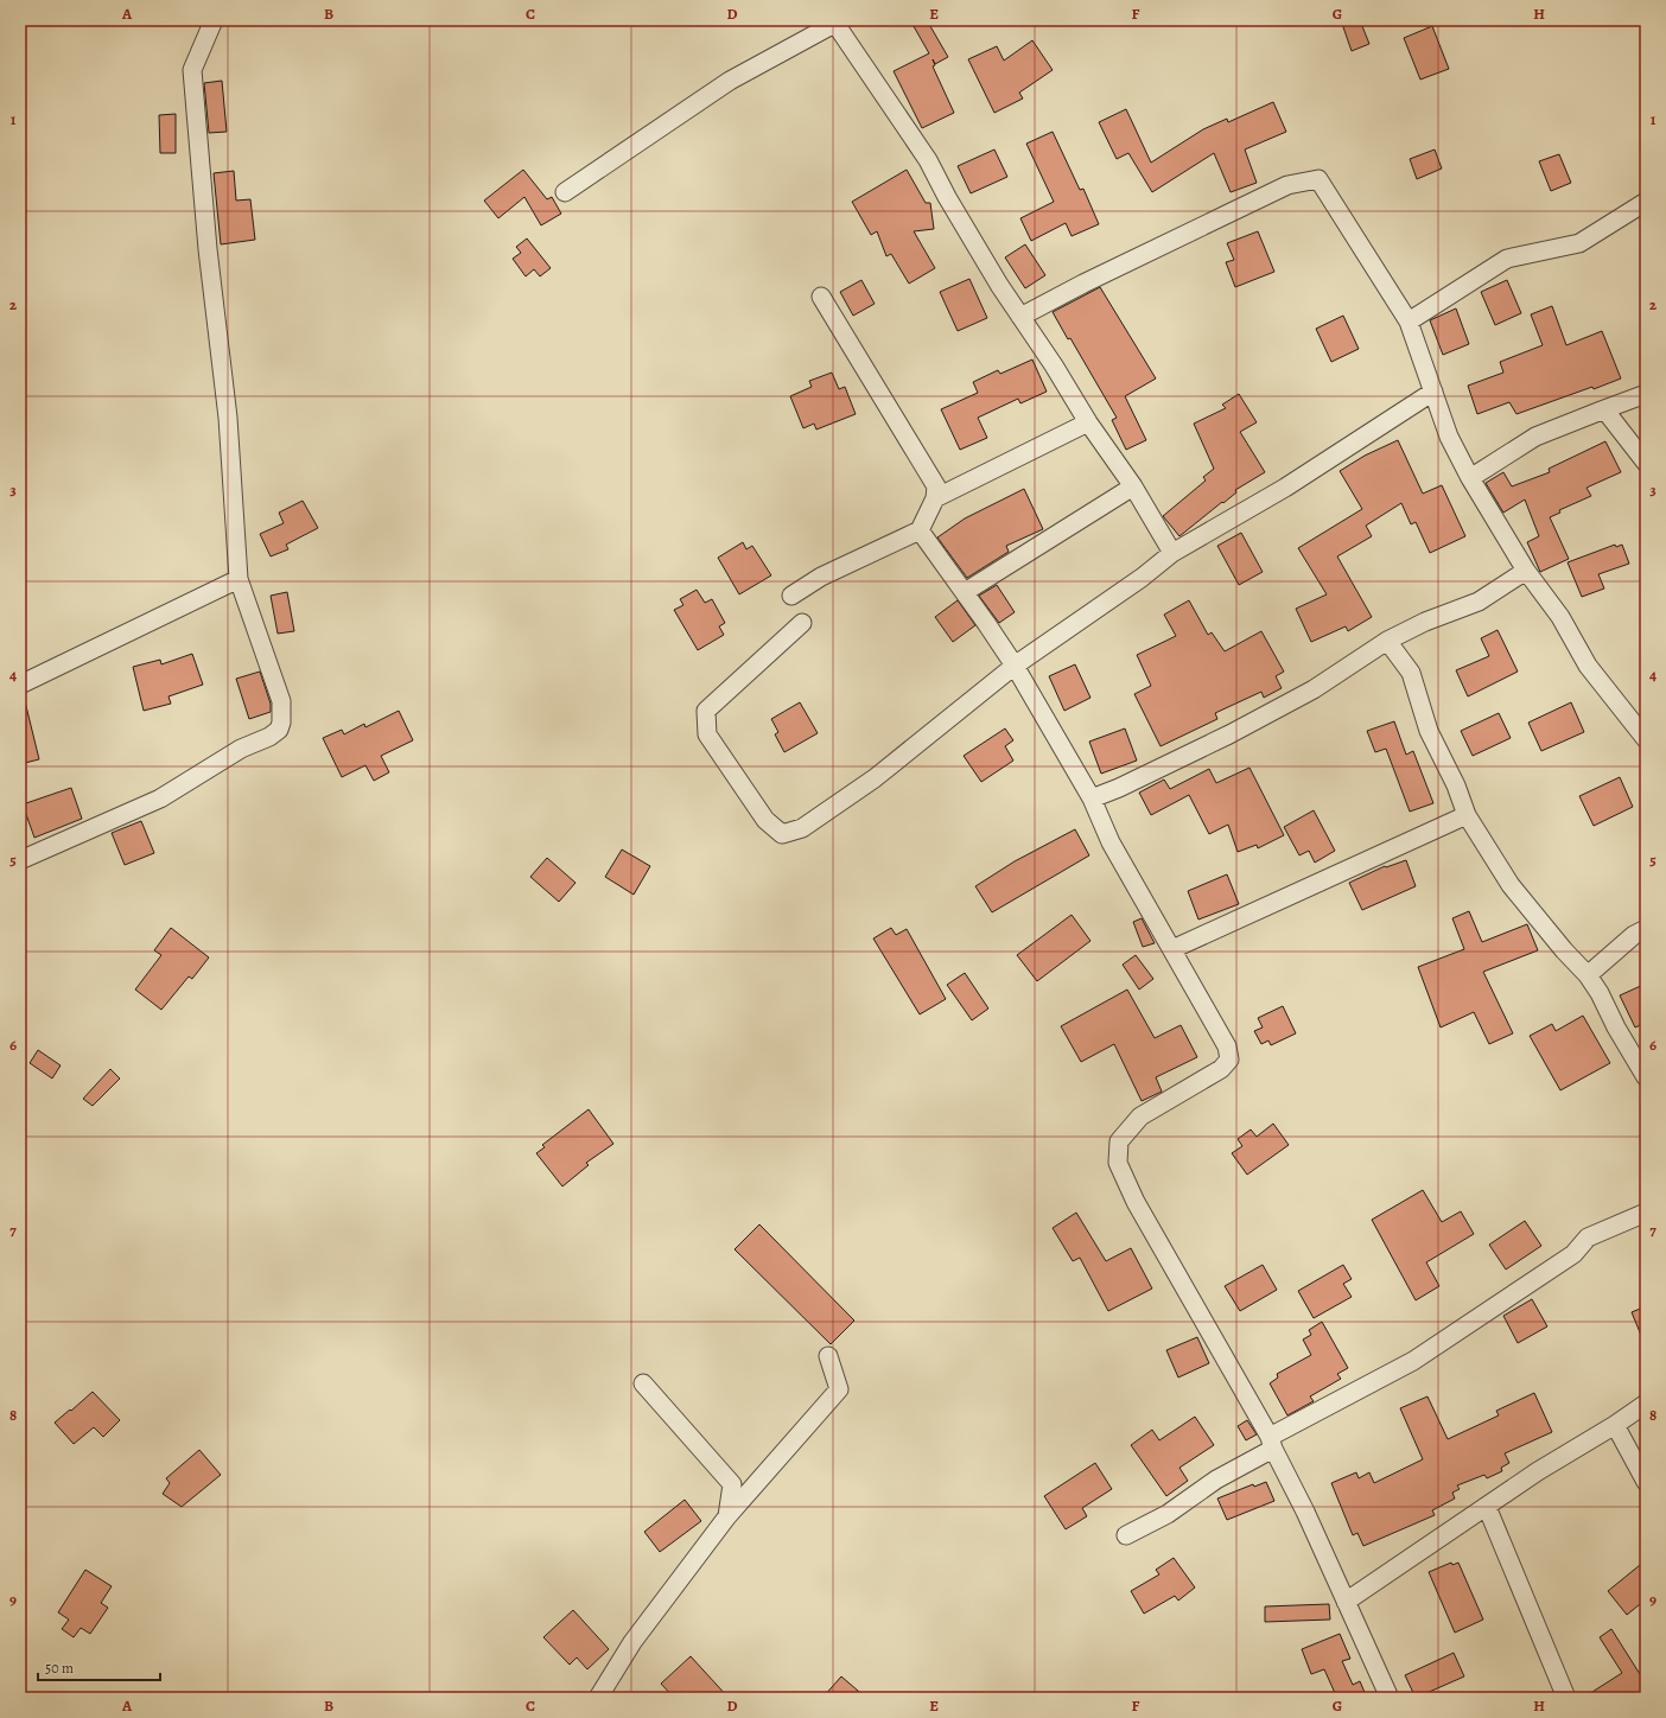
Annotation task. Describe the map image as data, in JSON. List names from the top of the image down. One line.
{"scale_bar":"50 m","grid":{"columns":["A","B","C","D","E","F","G","H"],"rows":["1","2","3","4","5","6","7","8","9"]}}
